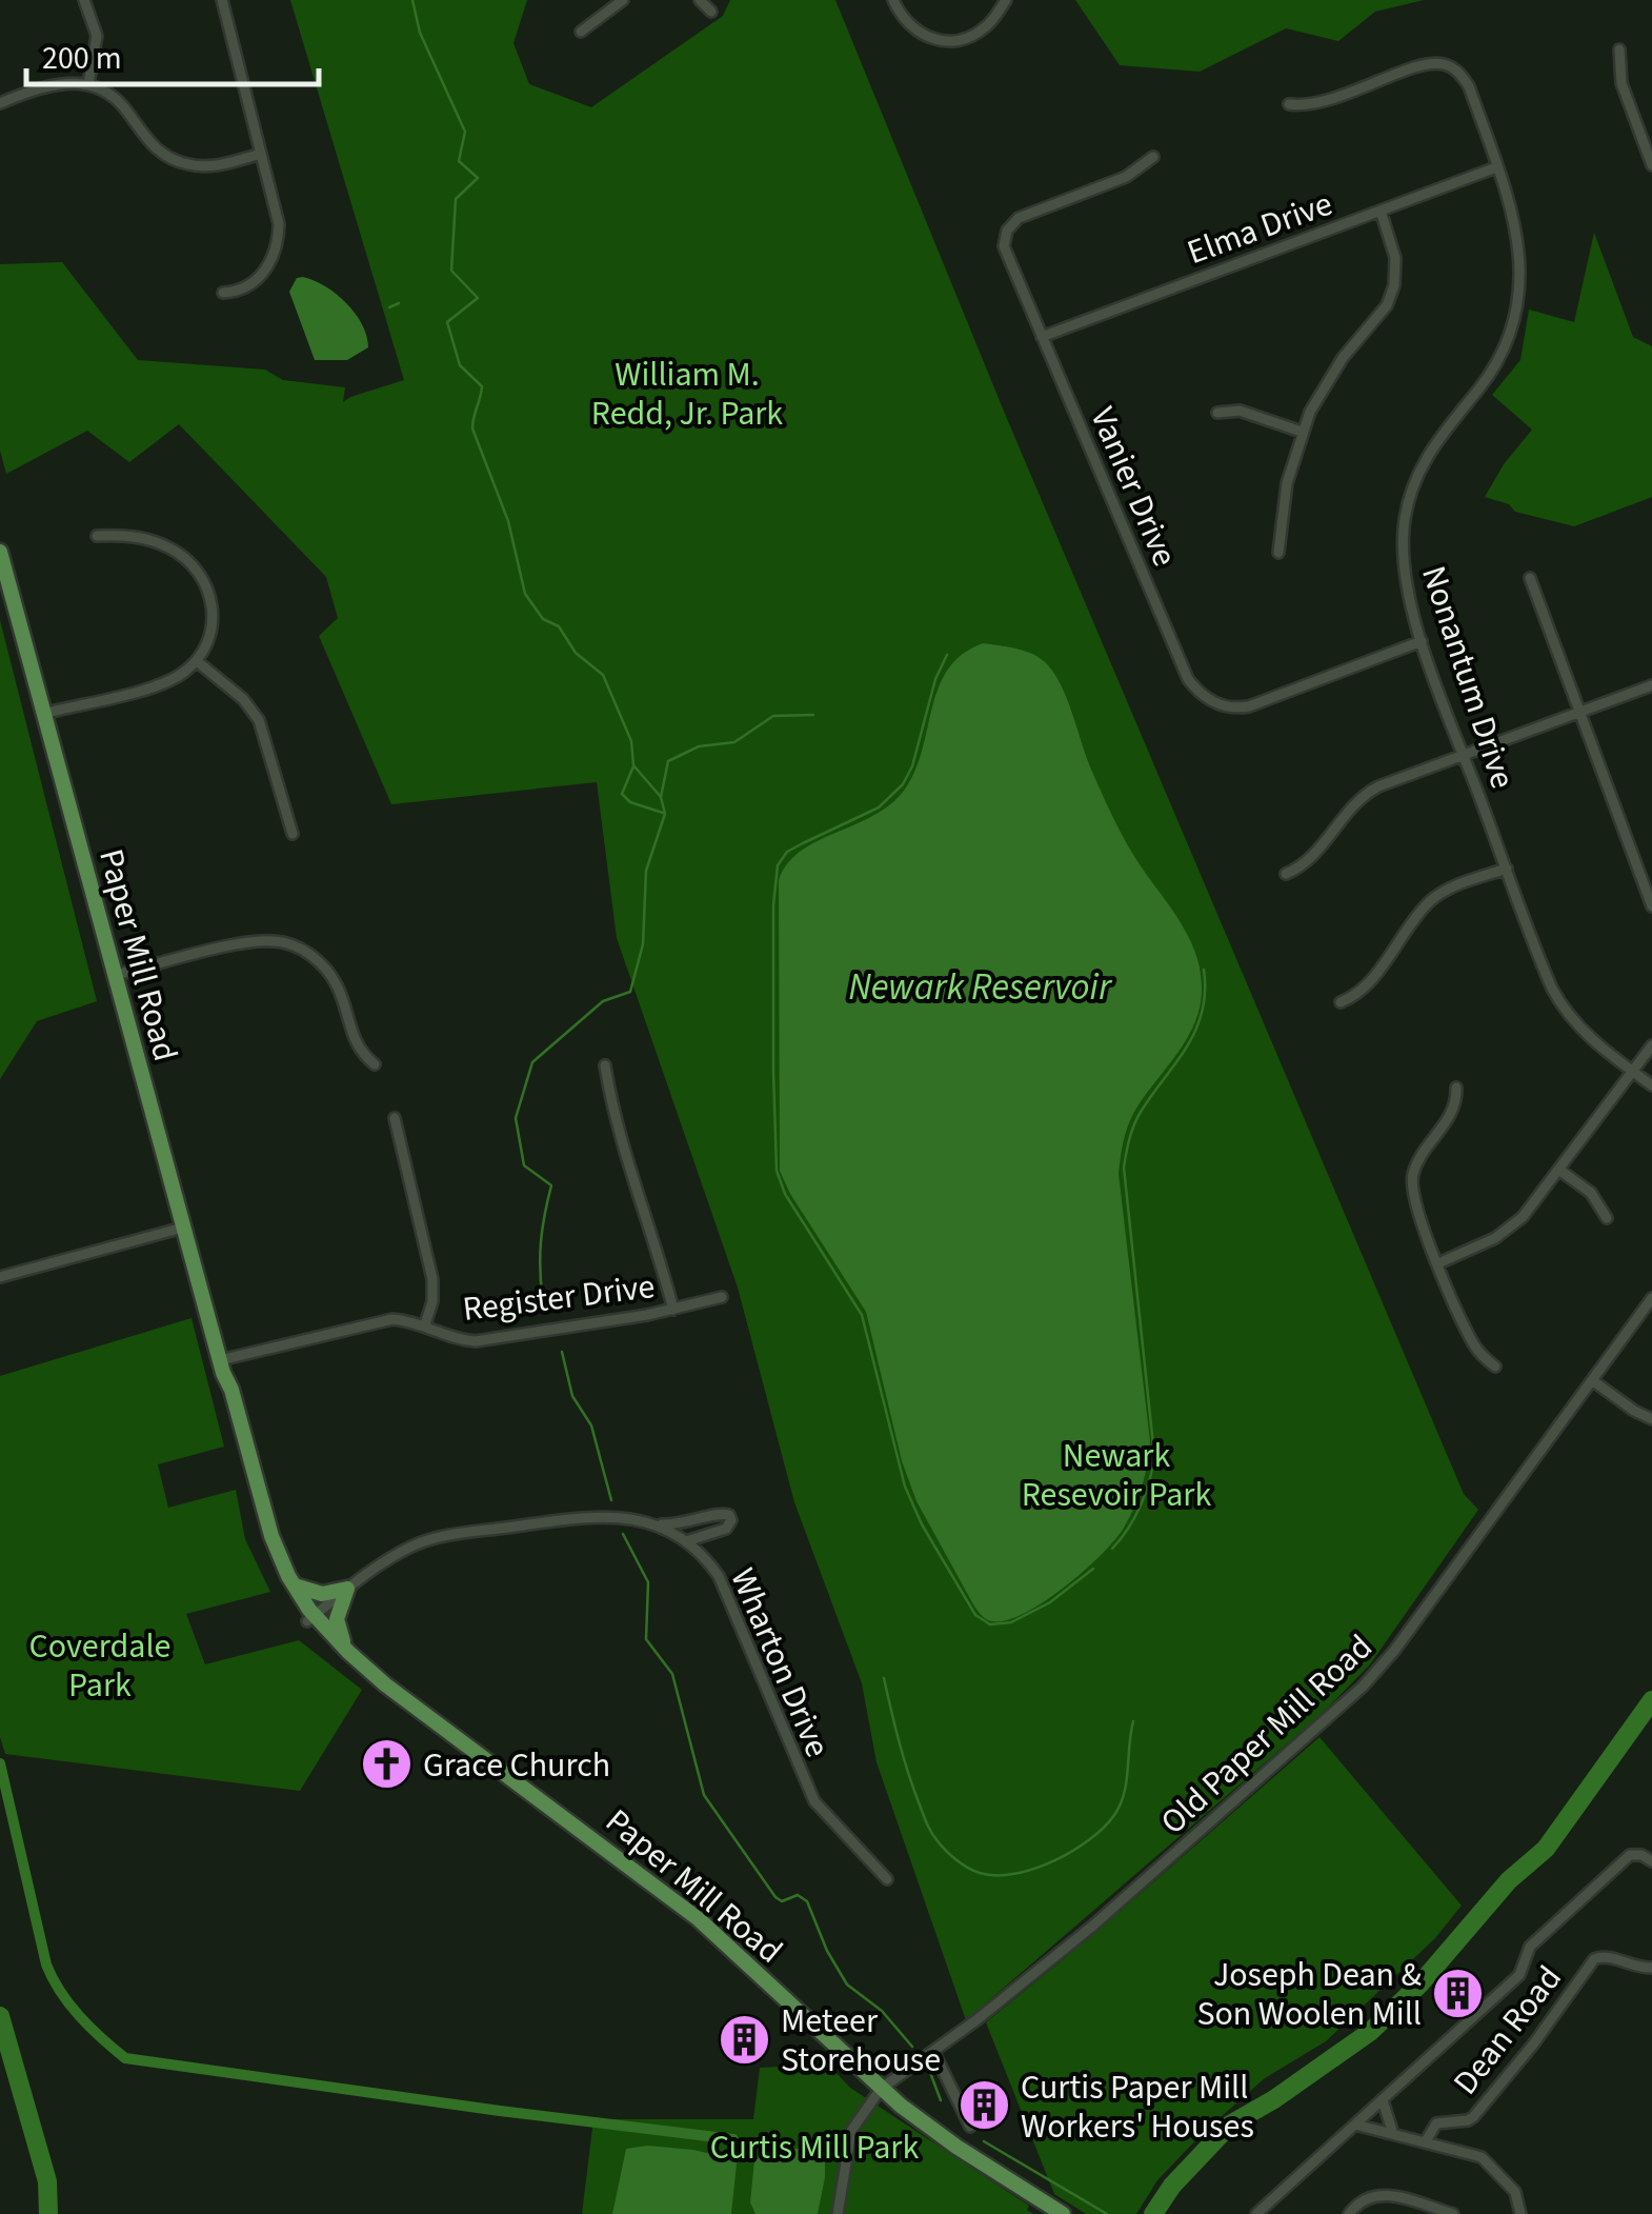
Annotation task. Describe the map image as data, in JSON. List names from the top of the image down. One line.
{"streets":{"main road":["Paper Mill Road"],"street":["Elma Drive","Vanier Drive","Nonantum Drive","Register Drive","Wharton Drive","Old Paper Mill Road","Dean Road"]},"crossings":[["Elma Drive","Vanier Drive"],["Elma Drive","Nonantum Drive"],["Vanier Drive","Nonantum Drive"],["Paper Mill Road","Register Drive"],["Paper Mill Road","Wharton Drive"],["Paper Mill Road","Old Paper Mill Road"]],"water":["Newark Reservoir"],"parks":["William M. Redd, Jr. Park","Newark Resevoir Park","Coverdale Park","Curtis Mill Park"],"places":{"church":["Grace Church"],"building":["Joseph Dean & Son Woolen Mill","Meteer Storehouse","Curtis Paper Mill Workers' Houses"]},"scale_bar":"200 m"}
